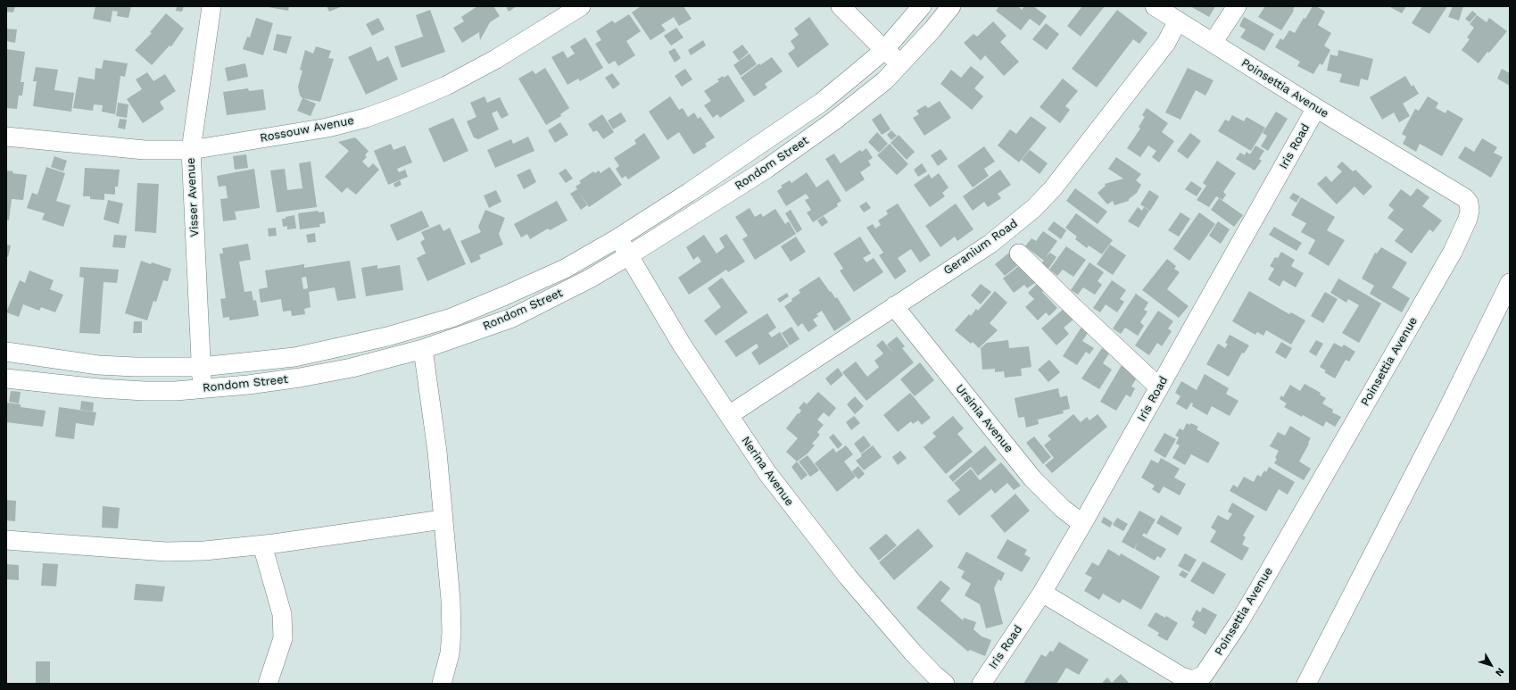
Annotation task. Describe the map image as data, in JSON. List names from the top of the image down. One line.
{"streets":{"street":["Poinsettia Avenue","Rossouw Avenue","Iris Road","Rondom Street","Visser Avenue","Geranium Road","Ursinia Avenue","Nerina Avenue"]},"crossings":[["Poinsettia Avenue","Iris Road"],["Poinsettia Avenue","Geranium Road"],["Rossouw Avenue","Visser Avenue"],["Iris Road","Ursinia Avenue"],["Rondom Street","Visser Avenue"],["Rondom Street","Nerina Avenue"],["Geranium Road","Ursinia Avenue"],["Geranium Road","Nerina Avenue"]],"north":"bottom right"}
